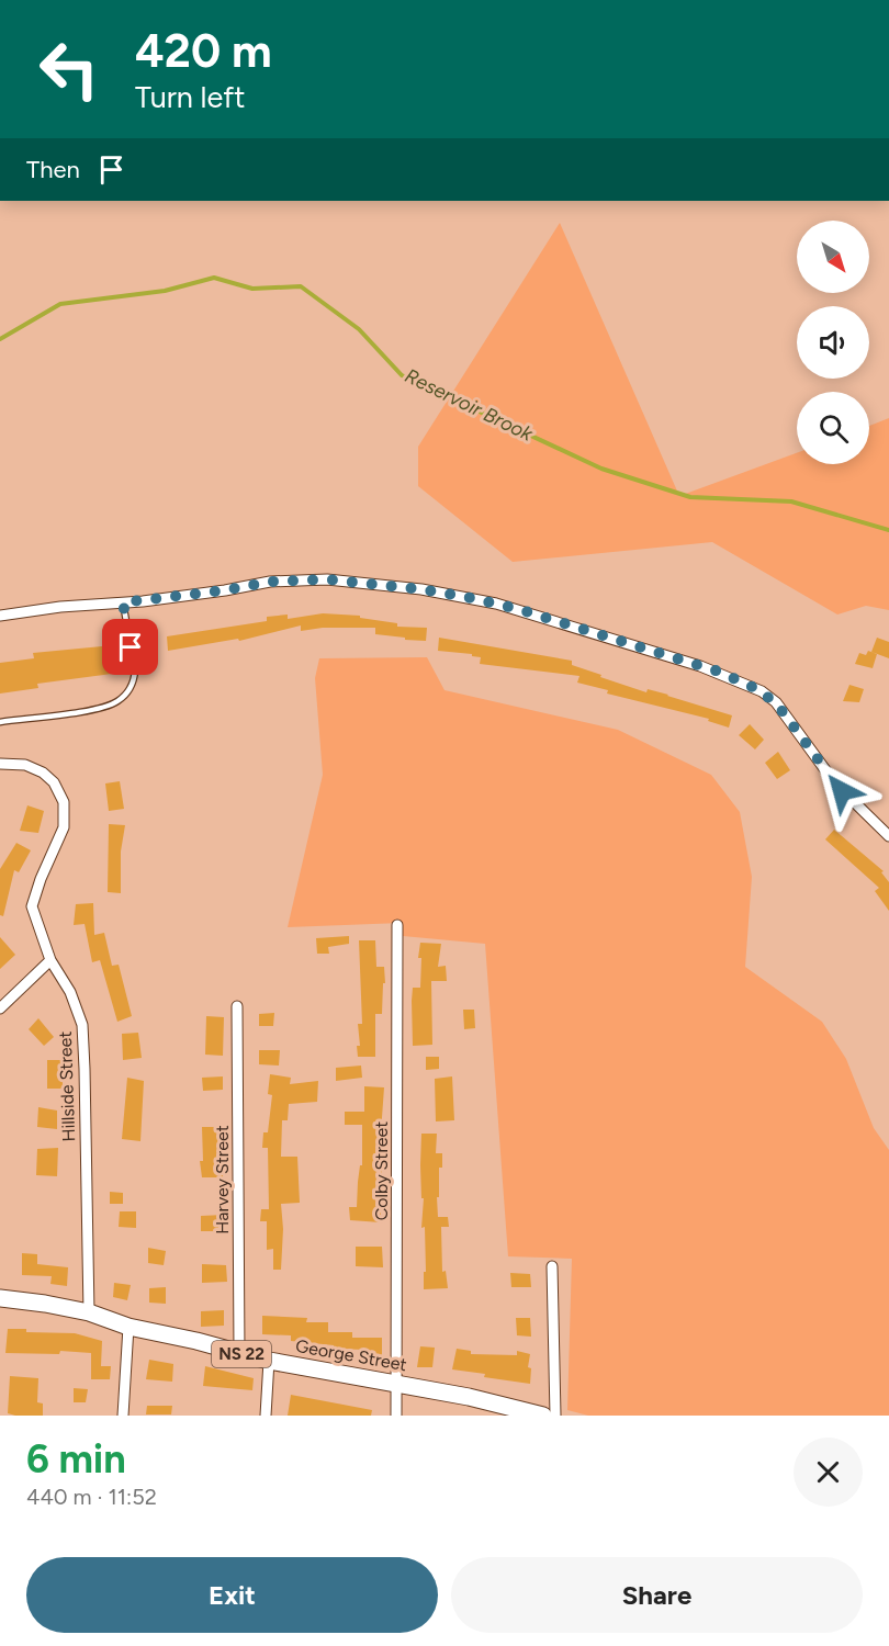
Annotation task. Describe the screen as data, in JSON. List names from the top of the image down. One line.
{"streets":{"main road":["NS 22","George Street"],"street":["Hillside Street","Colby Street","Harvey Street"]},"crossings":[["Hillside Street","George Street"],["Colby Street","George Street"],["Harvey Street","George Street"]],"water":["Reservoir Brook"],"north":"bottom right","page":{"turn":["420 m","Turn left"],"then":"Then","heading":["6 min","440 m · 11:52"],"buttons":["Exit","Share"]}}
